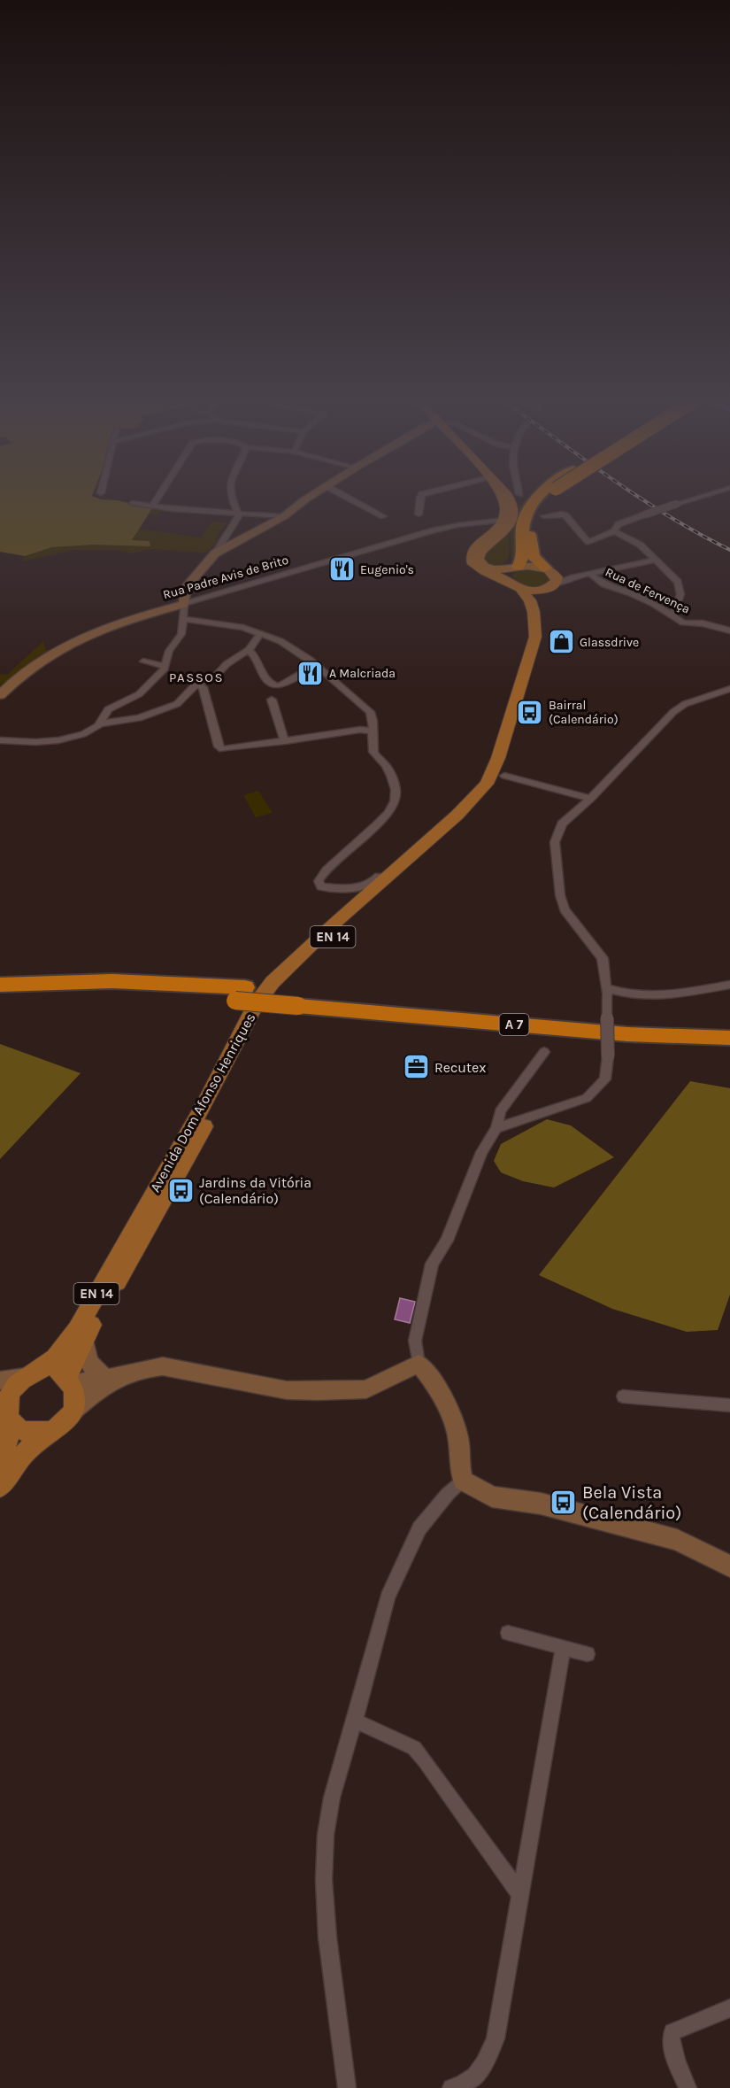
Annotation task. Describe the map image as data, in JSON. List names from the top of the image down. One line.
{"streets":{"highway":["A 7"],"main road":["EN 14","Avenida Dom Afonso Henriques"],"street":["Rua Padre Avis de Brito","Rua de Fervença"]},"districts":["PASSOS"],"places":{"restaurant":["Eugenio's","A Malcriada"],"shop":["Glassdrive"],"bus stop":["Bairral (Calendário)","Jardins da Vitória (Calendário)","Bela Vista (Calendário)"],"office":["Recutex"]}}
